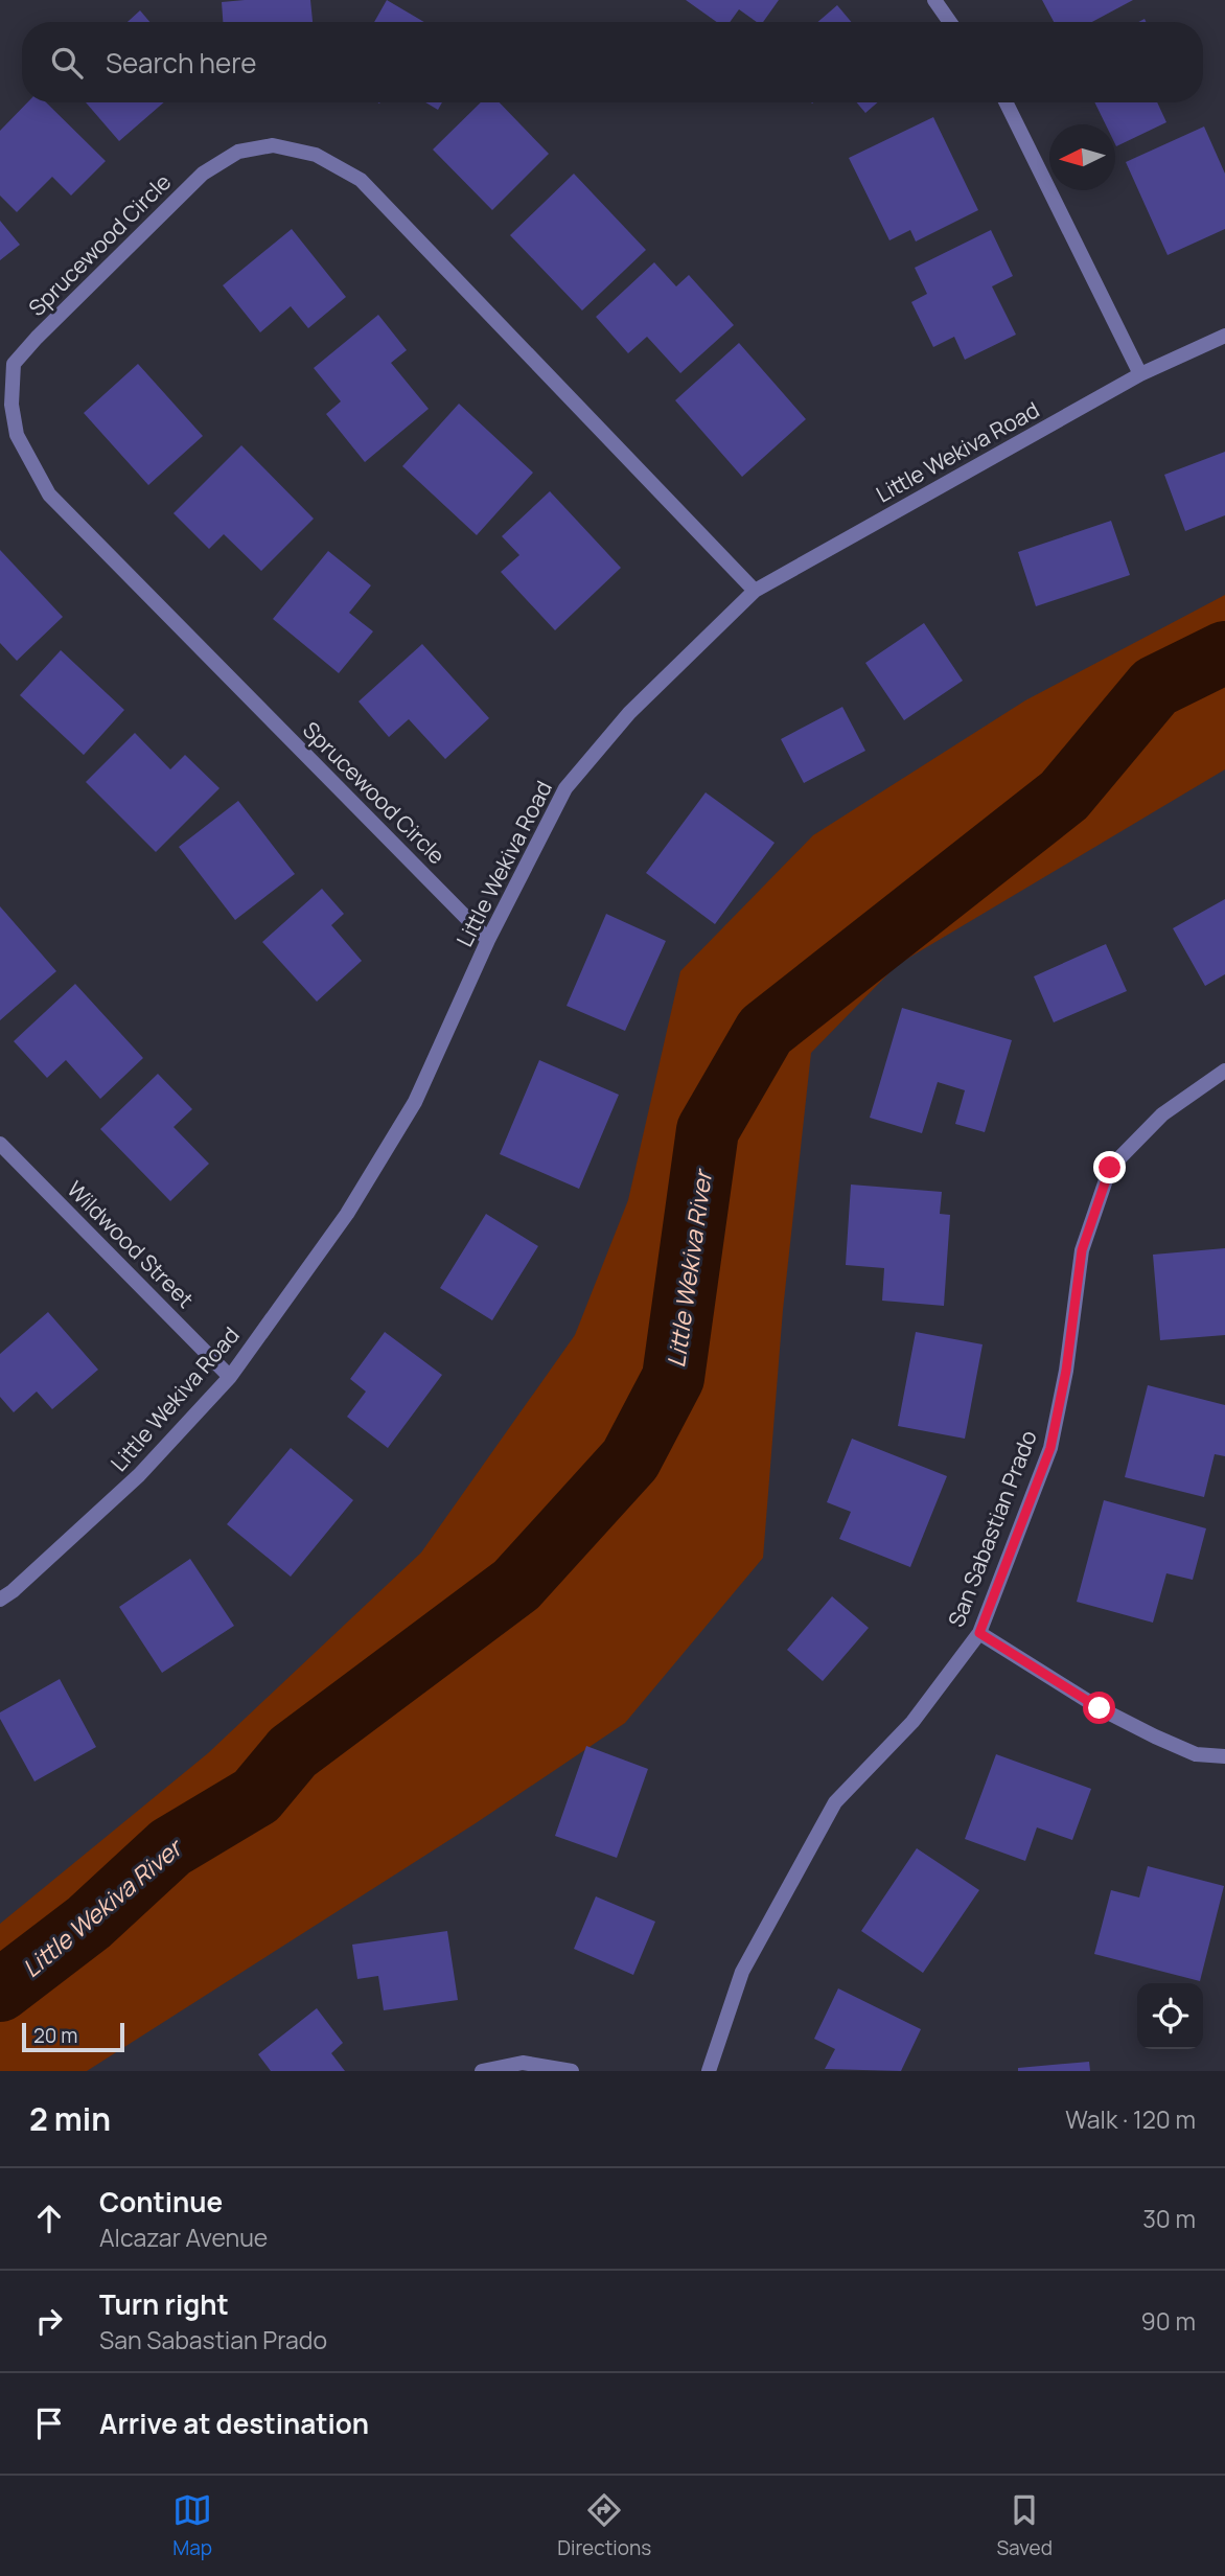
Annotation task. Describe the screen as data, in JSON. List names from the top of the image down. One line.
{"streets":{"street":["Sprucewood Circle","Little Wekiva Road","Wildwood Street","San Sabastian Prado"]},"crossings":[["Sprucewood Circle","Little Wekiva Road"],["Little Wekiva Road","Wildwood Street"]],"water":["Little Wekiva River"],"scale_bar":"20 m","north":"left","page":{"search":"Search here","scale":"20 m","heading":["2 min","Walk · 120 m"],"list":[["Continue","Alcazar Avenue","30 m"],["Turn right","San Sabastian Prado","90 m"],"Arrive at destination"],"nav":["Map","Directions","Saved"]}}
